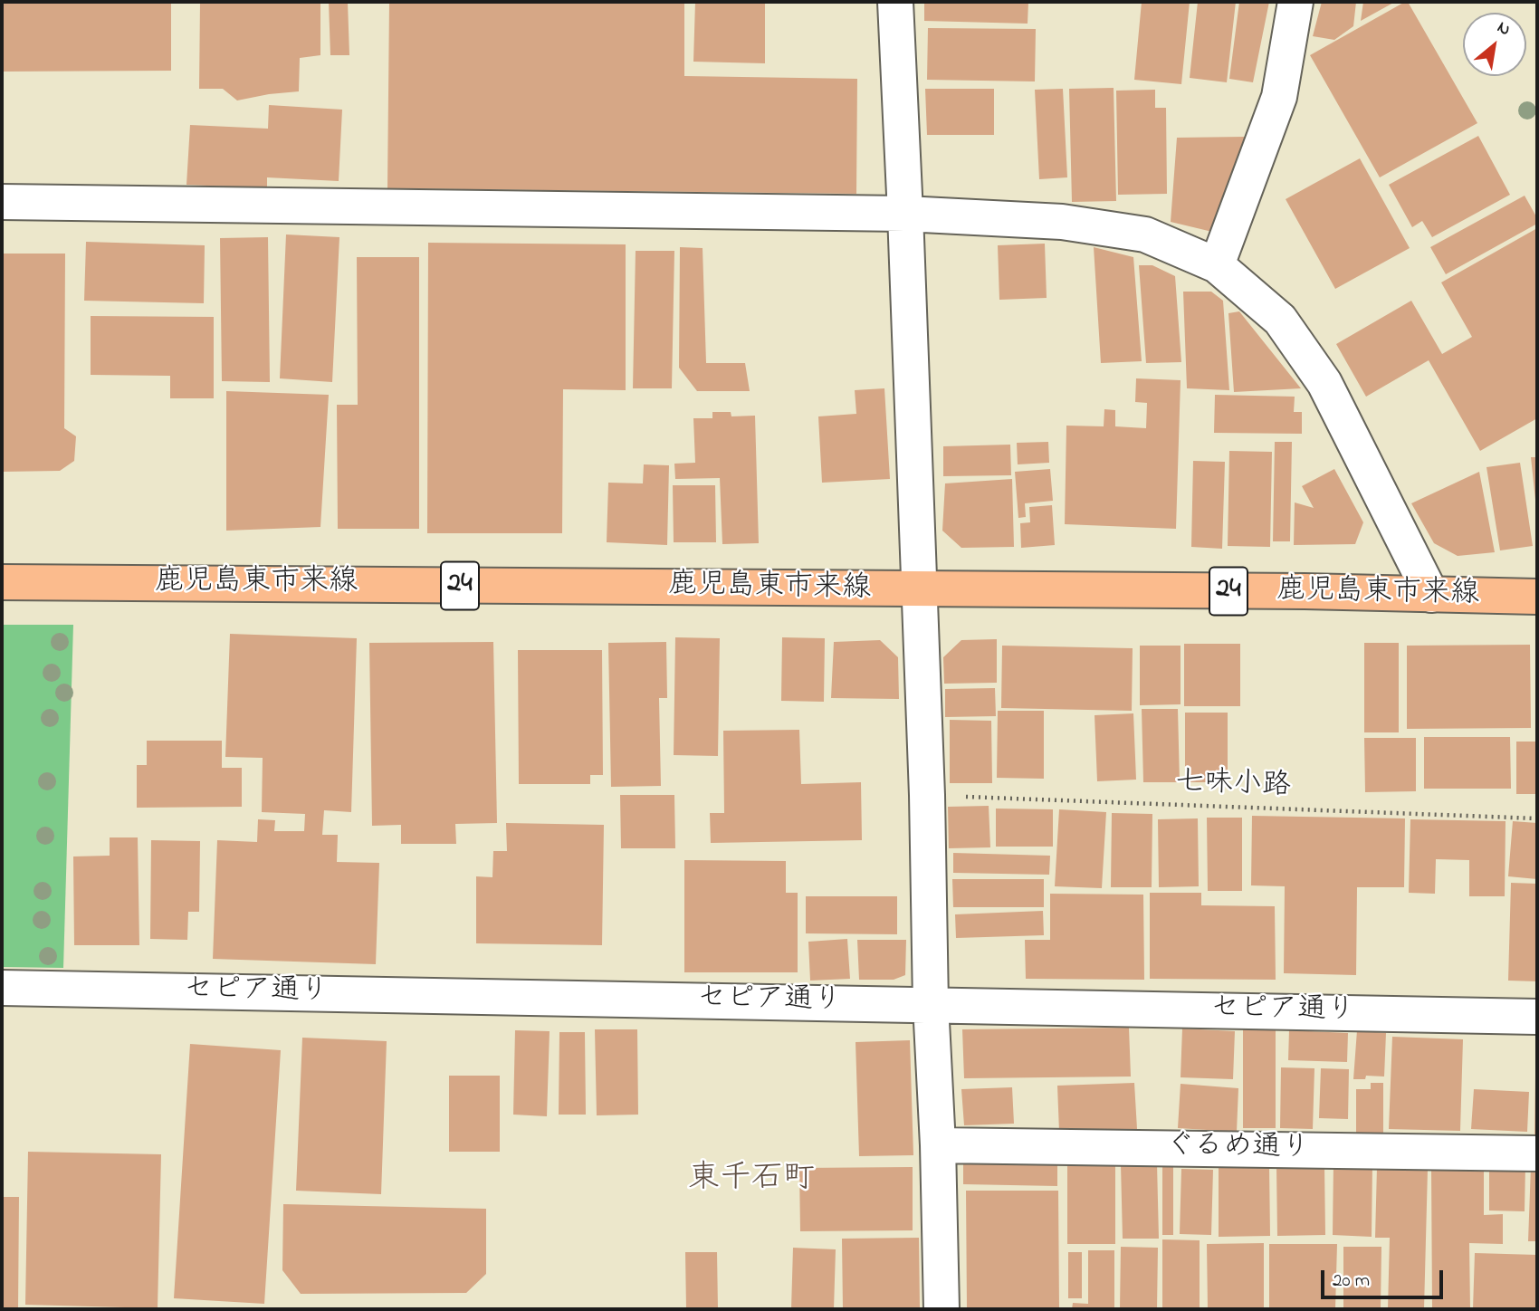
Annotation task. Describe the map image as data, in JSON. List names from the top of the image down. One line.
{"streets":{"main road":["鹿児島東市来線","24"],"street":["セピア通り","ぐるめ通り"],"path":["七味小路"]},"districts":["東千石町"],"scale_bar":"20 m","north":"top right"}
